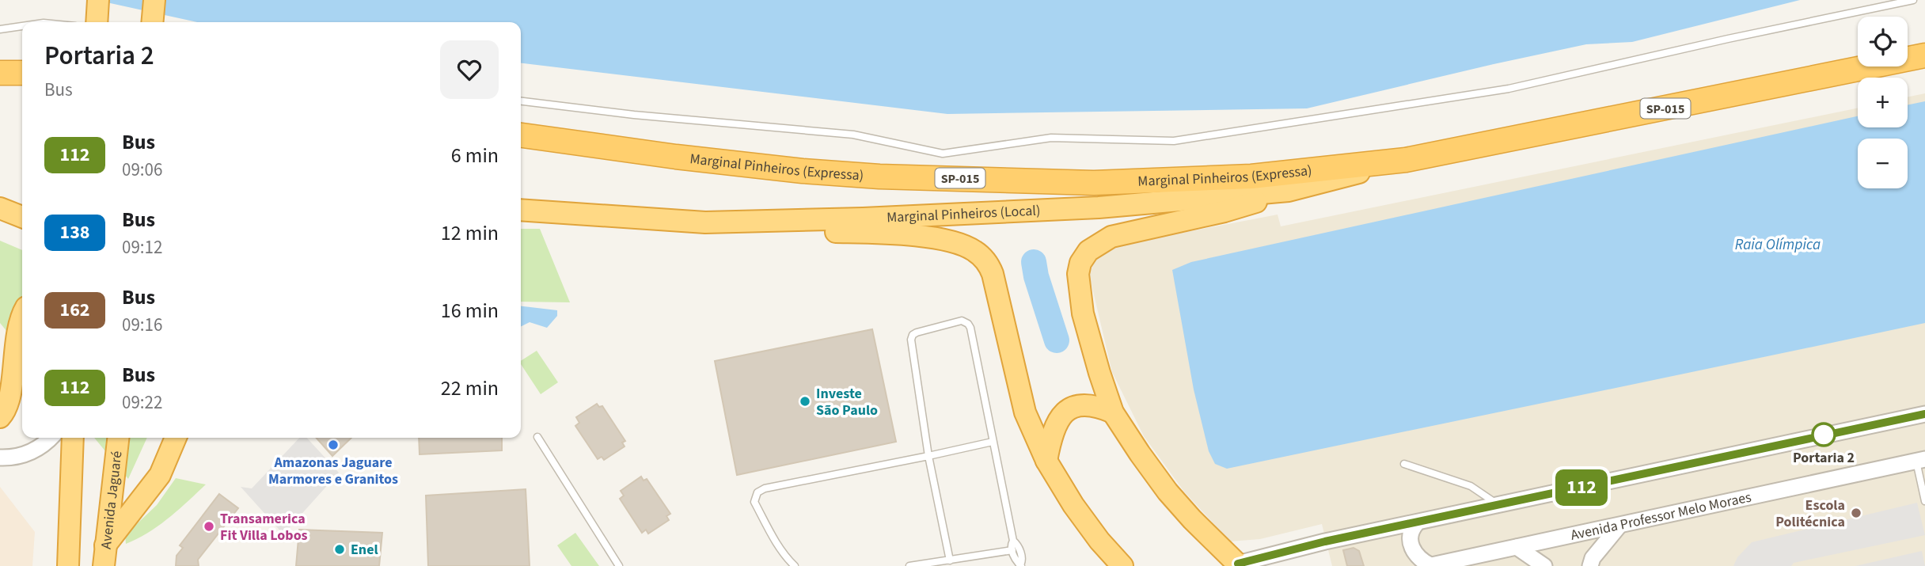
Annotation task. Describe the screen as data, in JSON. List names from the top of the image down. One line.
{"streets":{"highway":["SP-015","Marginal Pinheiros (Expressa)","Marginal Pinheiros (Local)","Avenida Jaguaré"],"street":["Avenida Professor Melo Moraes"]},"crossings":[["Marginal Pinheiros (Expressa)","Marginal Pinheiros (Local)"]],"water":["Raia Olímpica"],"places":["Investe São Paulo","Portaria 2","Amazonas Jaguare Marmores e Granitos","Escola Politécnica","Transamerica Fit Villa Lobos","Enel"],"lines":["bus line 112"],"page":{"on_map":"112","map_buttons":["+","−"],"heading":["Portaria 2","Bus"],"list":[{"mark":"112","name":"Bus","note":"09:06","value":"6 min"},{"mark":"138","name":"Bus","note":"09:12","value":"12 min"},{"mark":"162","name":"Bus","note":"09:16","value":"16 min"},{"mark":"112","name":"Bus","note":"09:22","value":"22 min"}]}}
